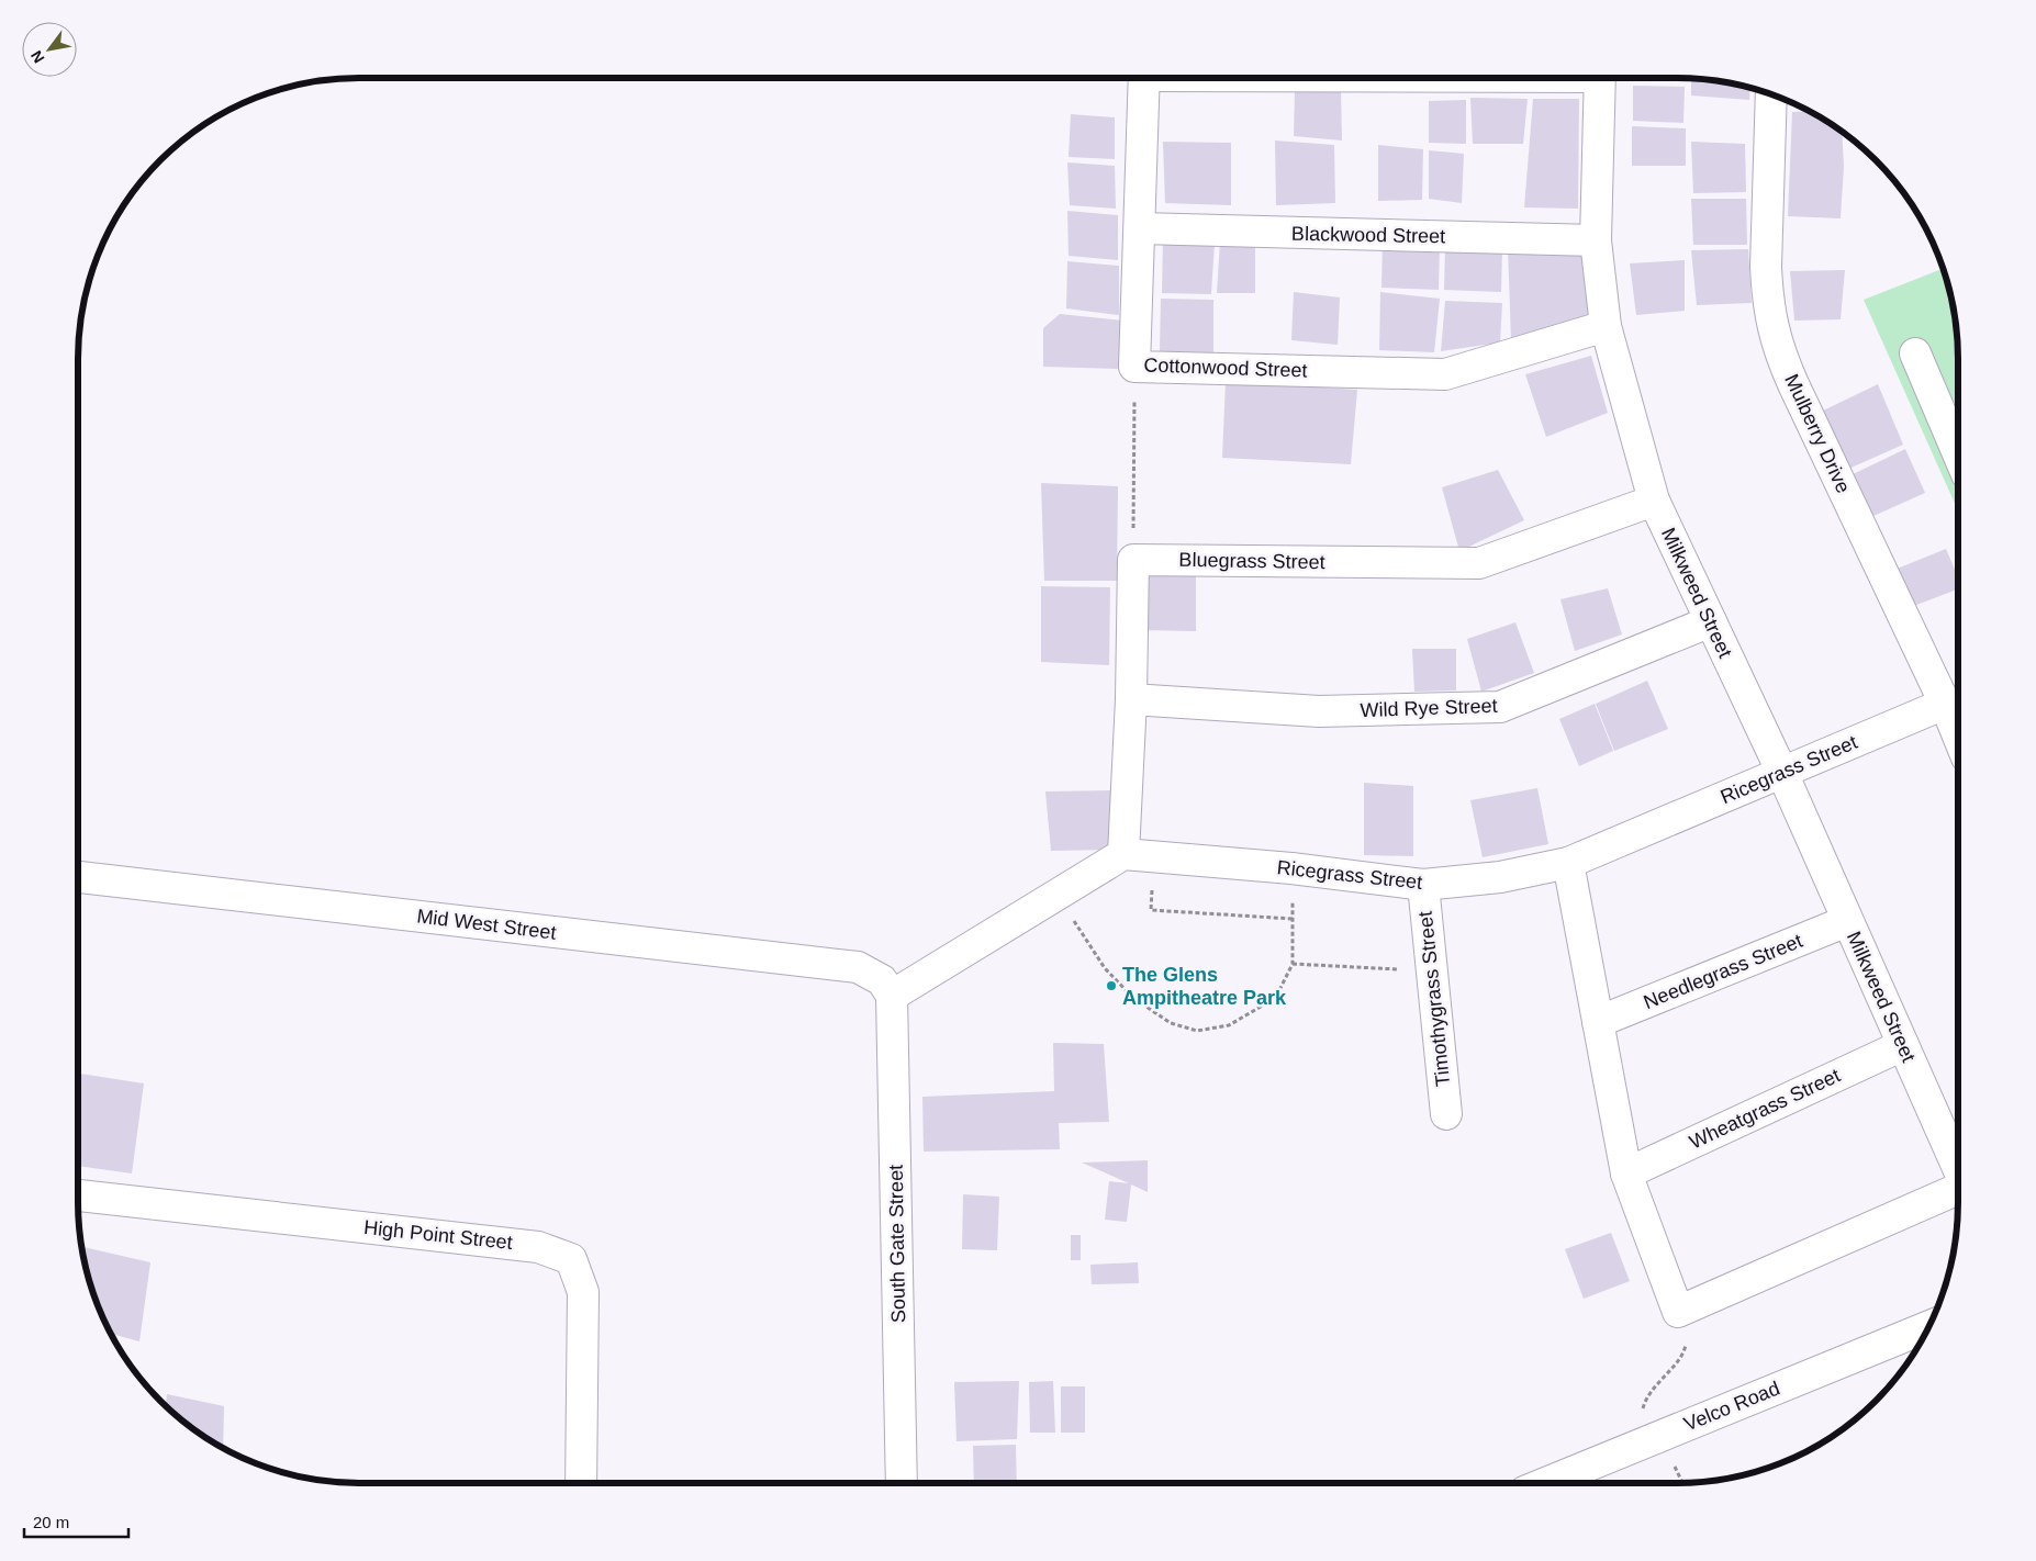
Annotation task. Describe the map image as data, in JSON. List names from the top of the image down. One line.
{"streets":{"street":["Blackwood Street","Cottonwood Street","Mulberry Drive","Bluegrass Street","Milkweed Street","Wild Rye Street","Ricegrass Street","Mid West Street","Needlegrass Street","Timothygrass Street","Wheatgrass Street","High Point Street","South Gate Street","Velco Road"]},"crossings":[["Blackwood Street","Cottonwood Street"],["Blackwood Street","Milkweed Street"],["Cottonwood Street","Milkweed Street"],["Mulberry Drive","Ricegrass Street"],["Bluegrass Street","Milkweed Street"],["Milkweed Street","Wild Rye Street"],["Milkweed Street","Ricegrass Street"],["Milkweed Street","Needlegrass Street"],["Milkweed Street","Wheatgrass Street"],["Ricegrass Street","Timothygrass Street"],["Mid West Street","South Gate Street"]],"places":["The Glens Ampitheatre Park"],"scale_bar":"20 m","north":"bottom left"}
